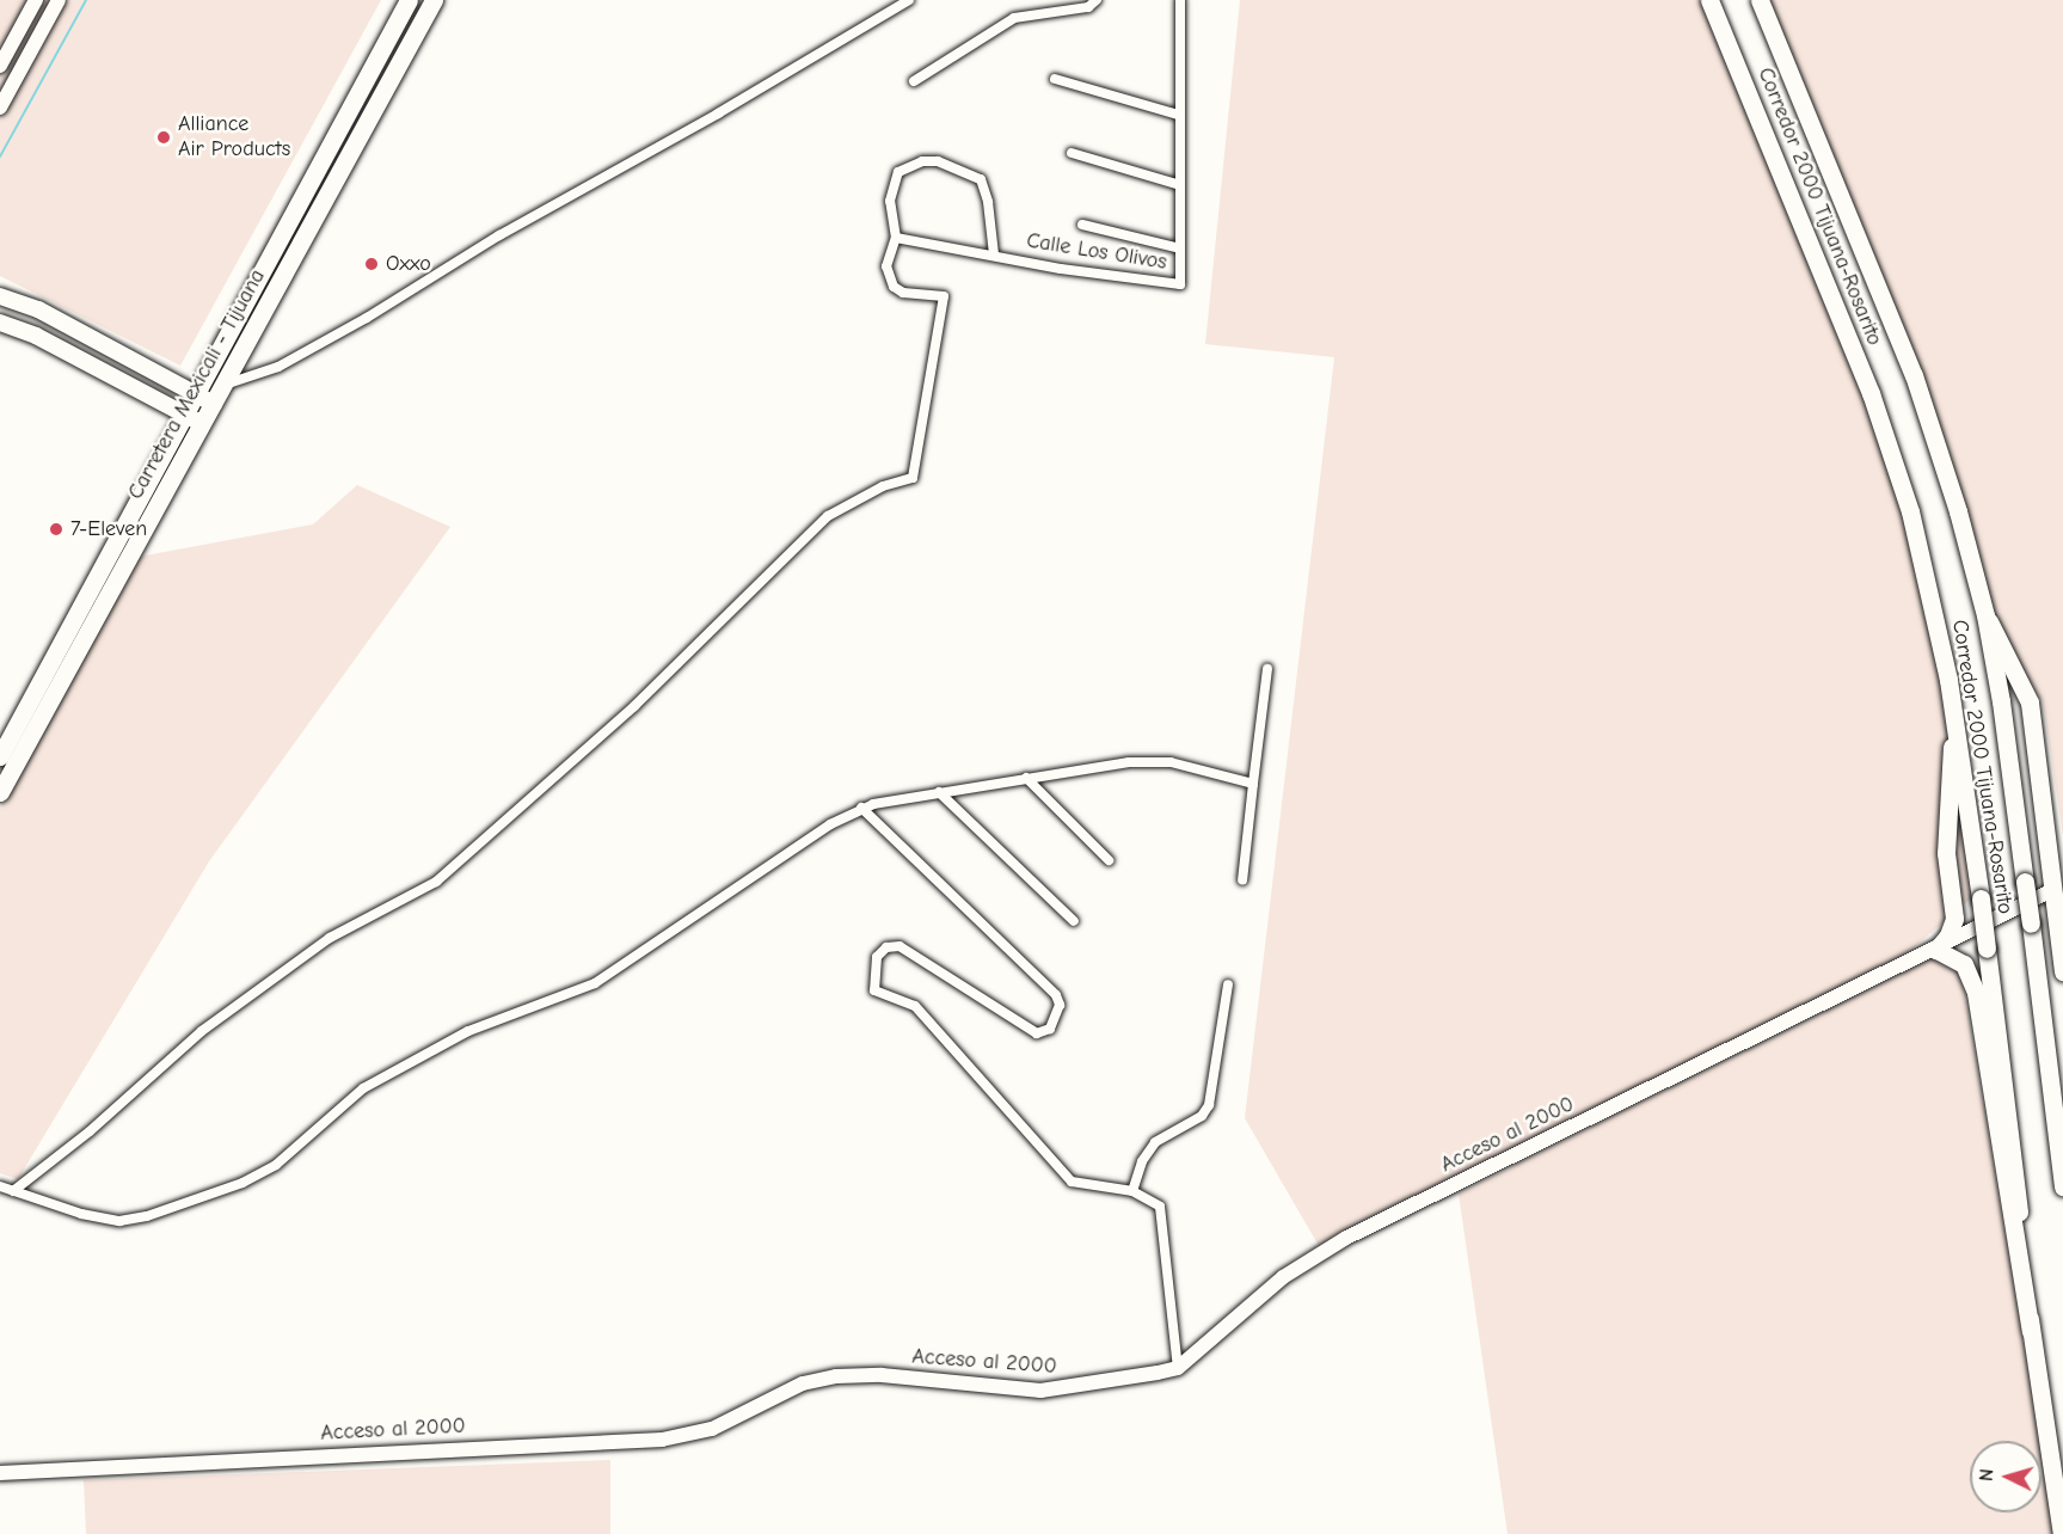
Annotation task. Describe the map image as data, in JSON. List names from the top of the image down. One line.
{"streets":{"highway":["Corredor 2000 Tijuana-Rosarito","Carretera Mexicali - Tijuana"],"street":["Calle Los Olivos","Acceso al 2000"]},"places":["Alliance Air Products","Oxxo","7-Eleven"],"north":"left"}
